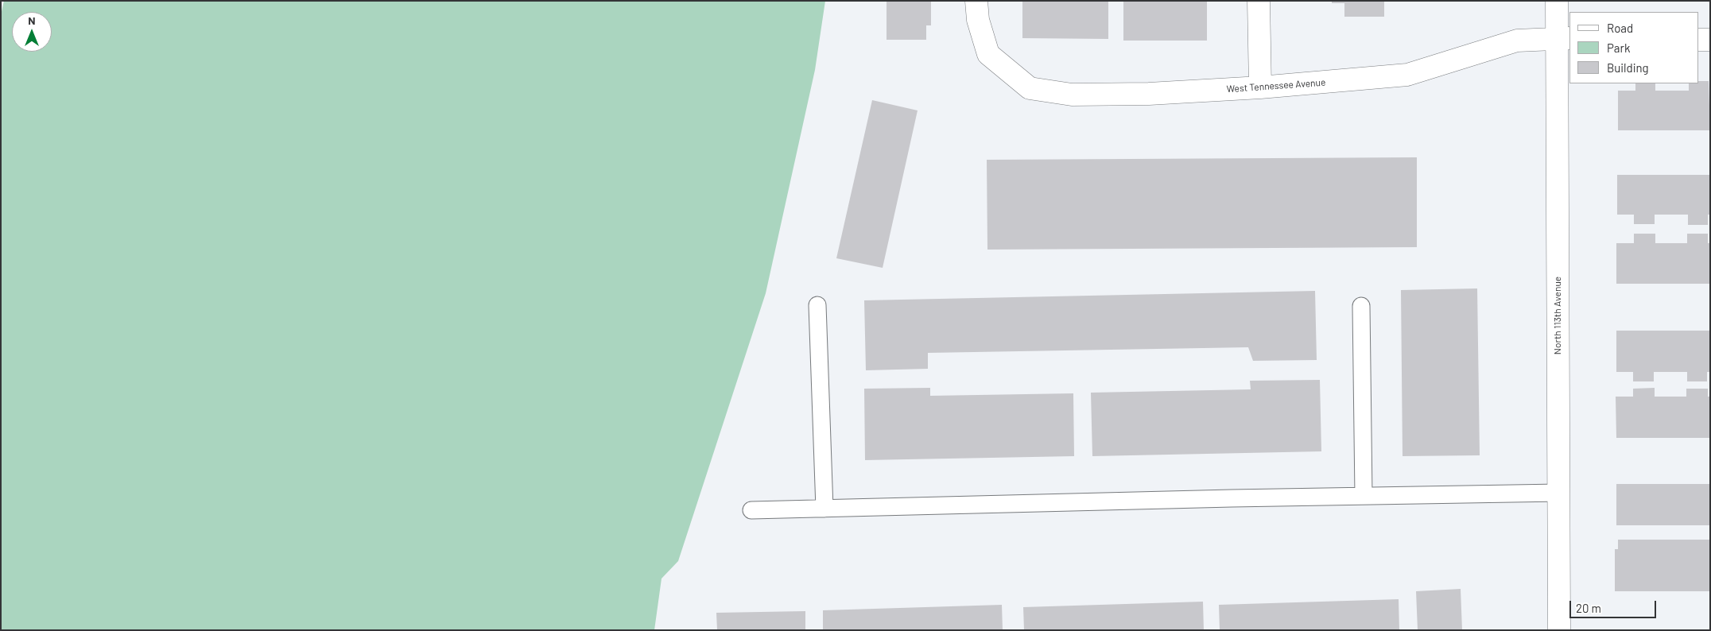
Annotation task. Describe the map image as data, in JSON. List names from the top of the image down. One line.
{"streets":{"street":["West Tennessee Avenue","North 113th Avenue"]},"crossings":[["West Tennessee Avenue","North 113th Avenue"]],"legend":["Road","Park","Building"],"scale_bar":"20 m","north":"top"}
